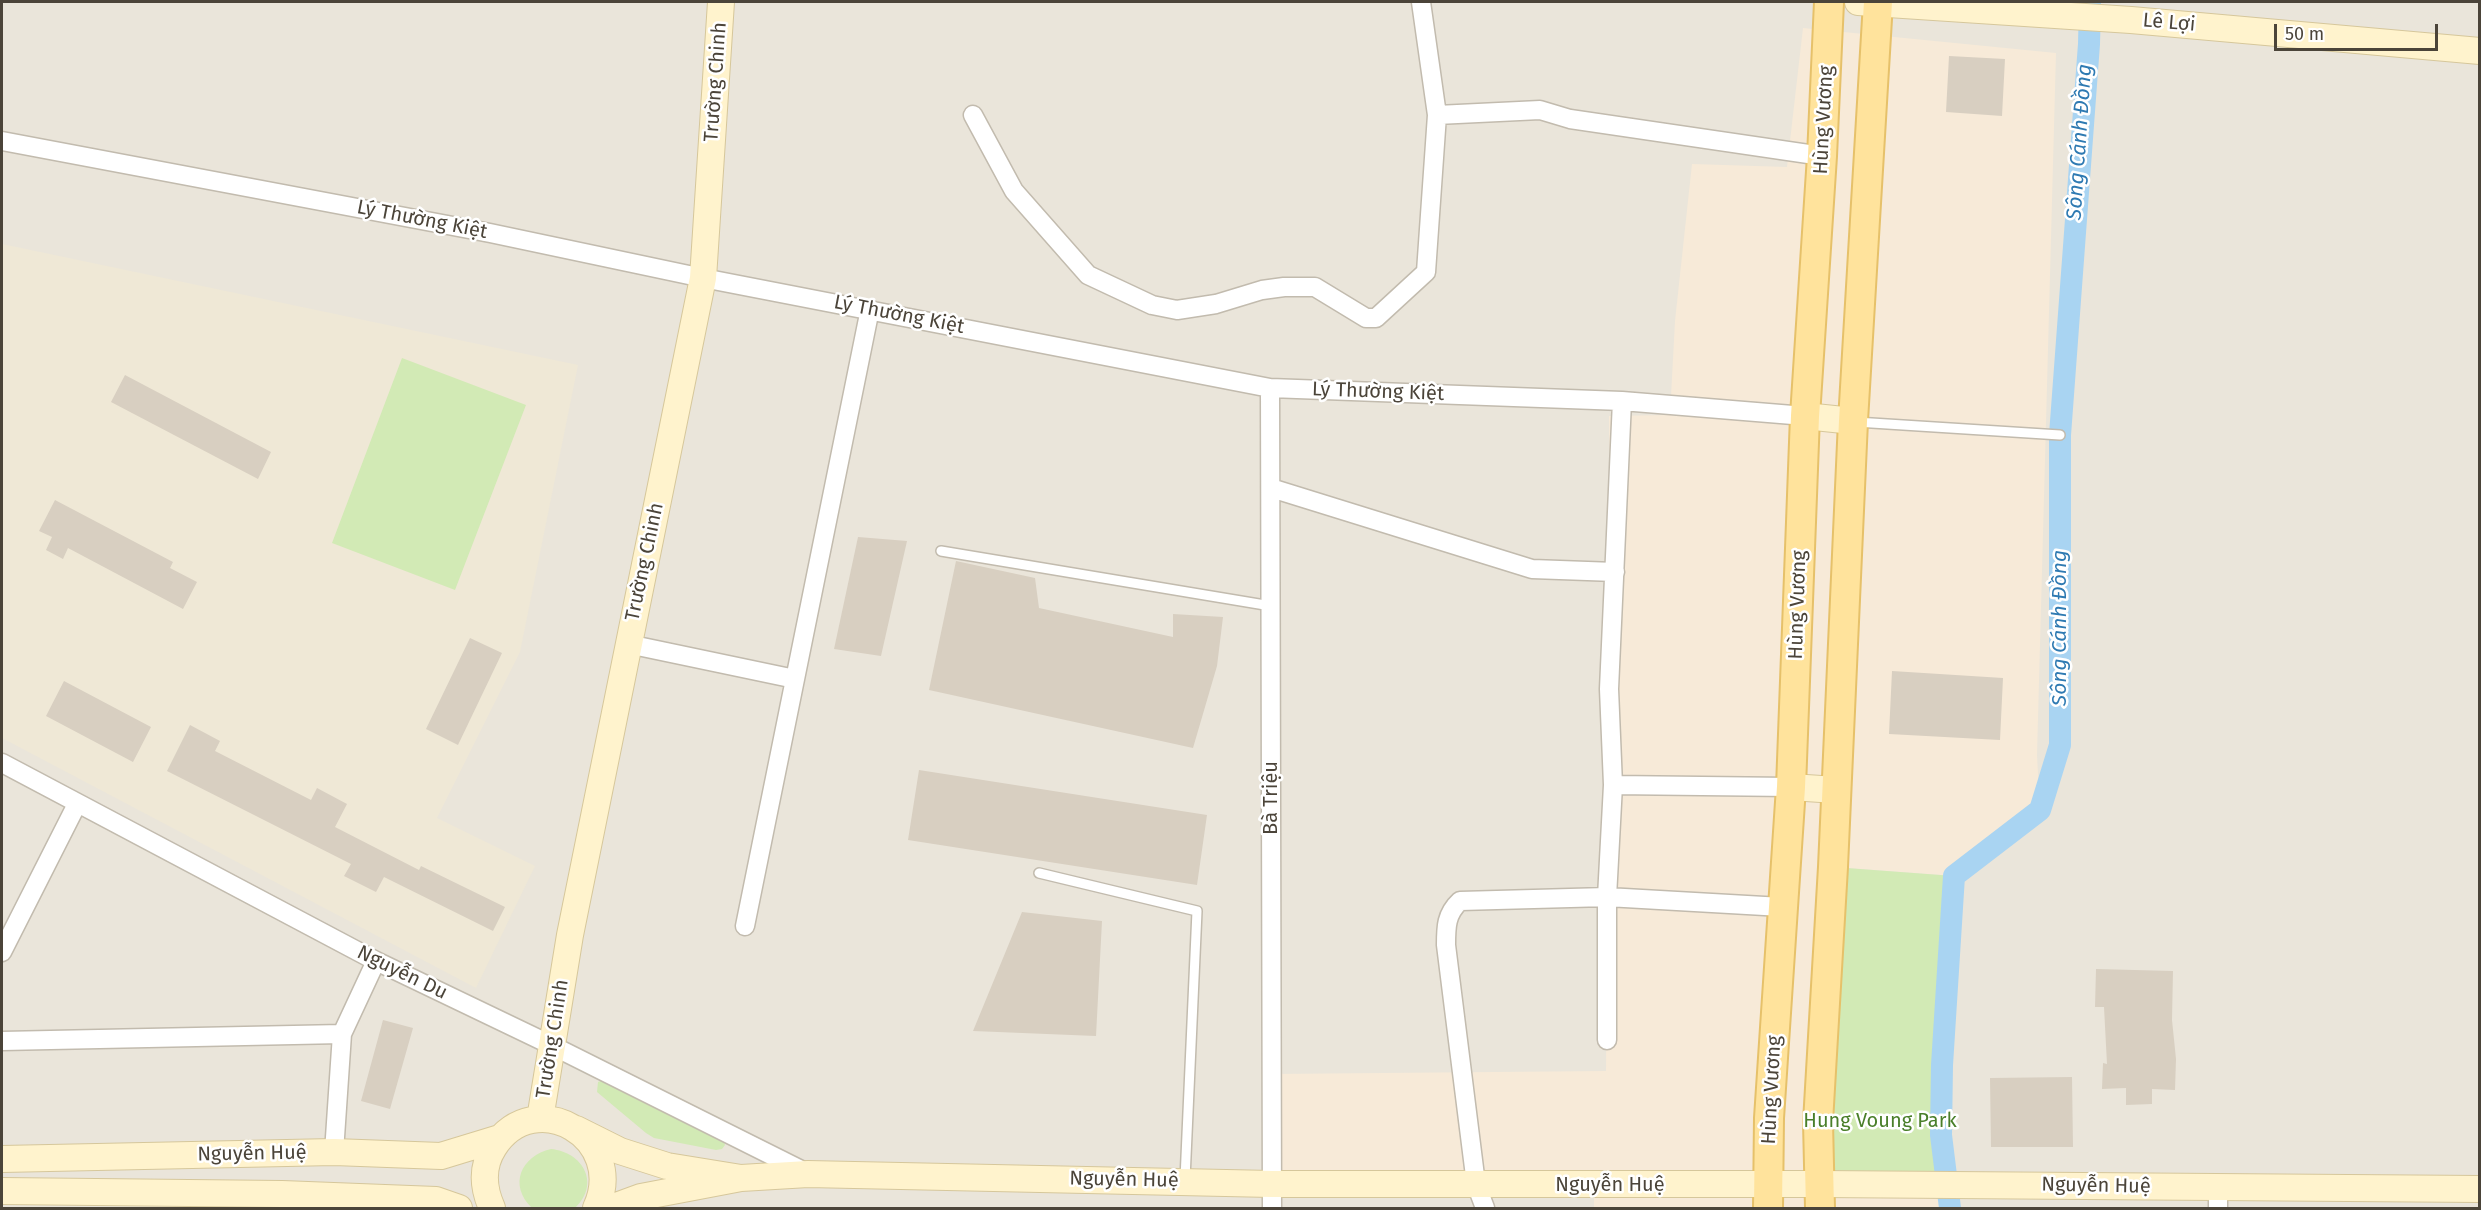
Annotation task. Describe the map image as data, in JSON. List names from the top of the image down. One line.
{"streets":{"main road":["Lê Lợi","Trường Chinh","Hùng Vương","Nguyễn Huệ"],"street":["Lý Thường Kiệt","Bà Triệu","Nguyễn Du"]},"crossings":[["Trường Chinh","Lý Thường Kiệt"],["Trường Chinh","Nguyễn Du"],["Trường Chinh","Nguyễn Huệ"],["Hùng Vương","Lý Thường Kiệt"],["Hùng Vương","Nguyễn Huệ"],["Lý Thường Kiệt","Bà Triệu"],["Bà Triệu","Nguyễn Huệ"],["Nguyễn Du","Nguyễn Huệ"]],"water":["Sông Cánh Đồng"],"parks":["Hung Voung Park"],"scale_bar":"50 m"}
